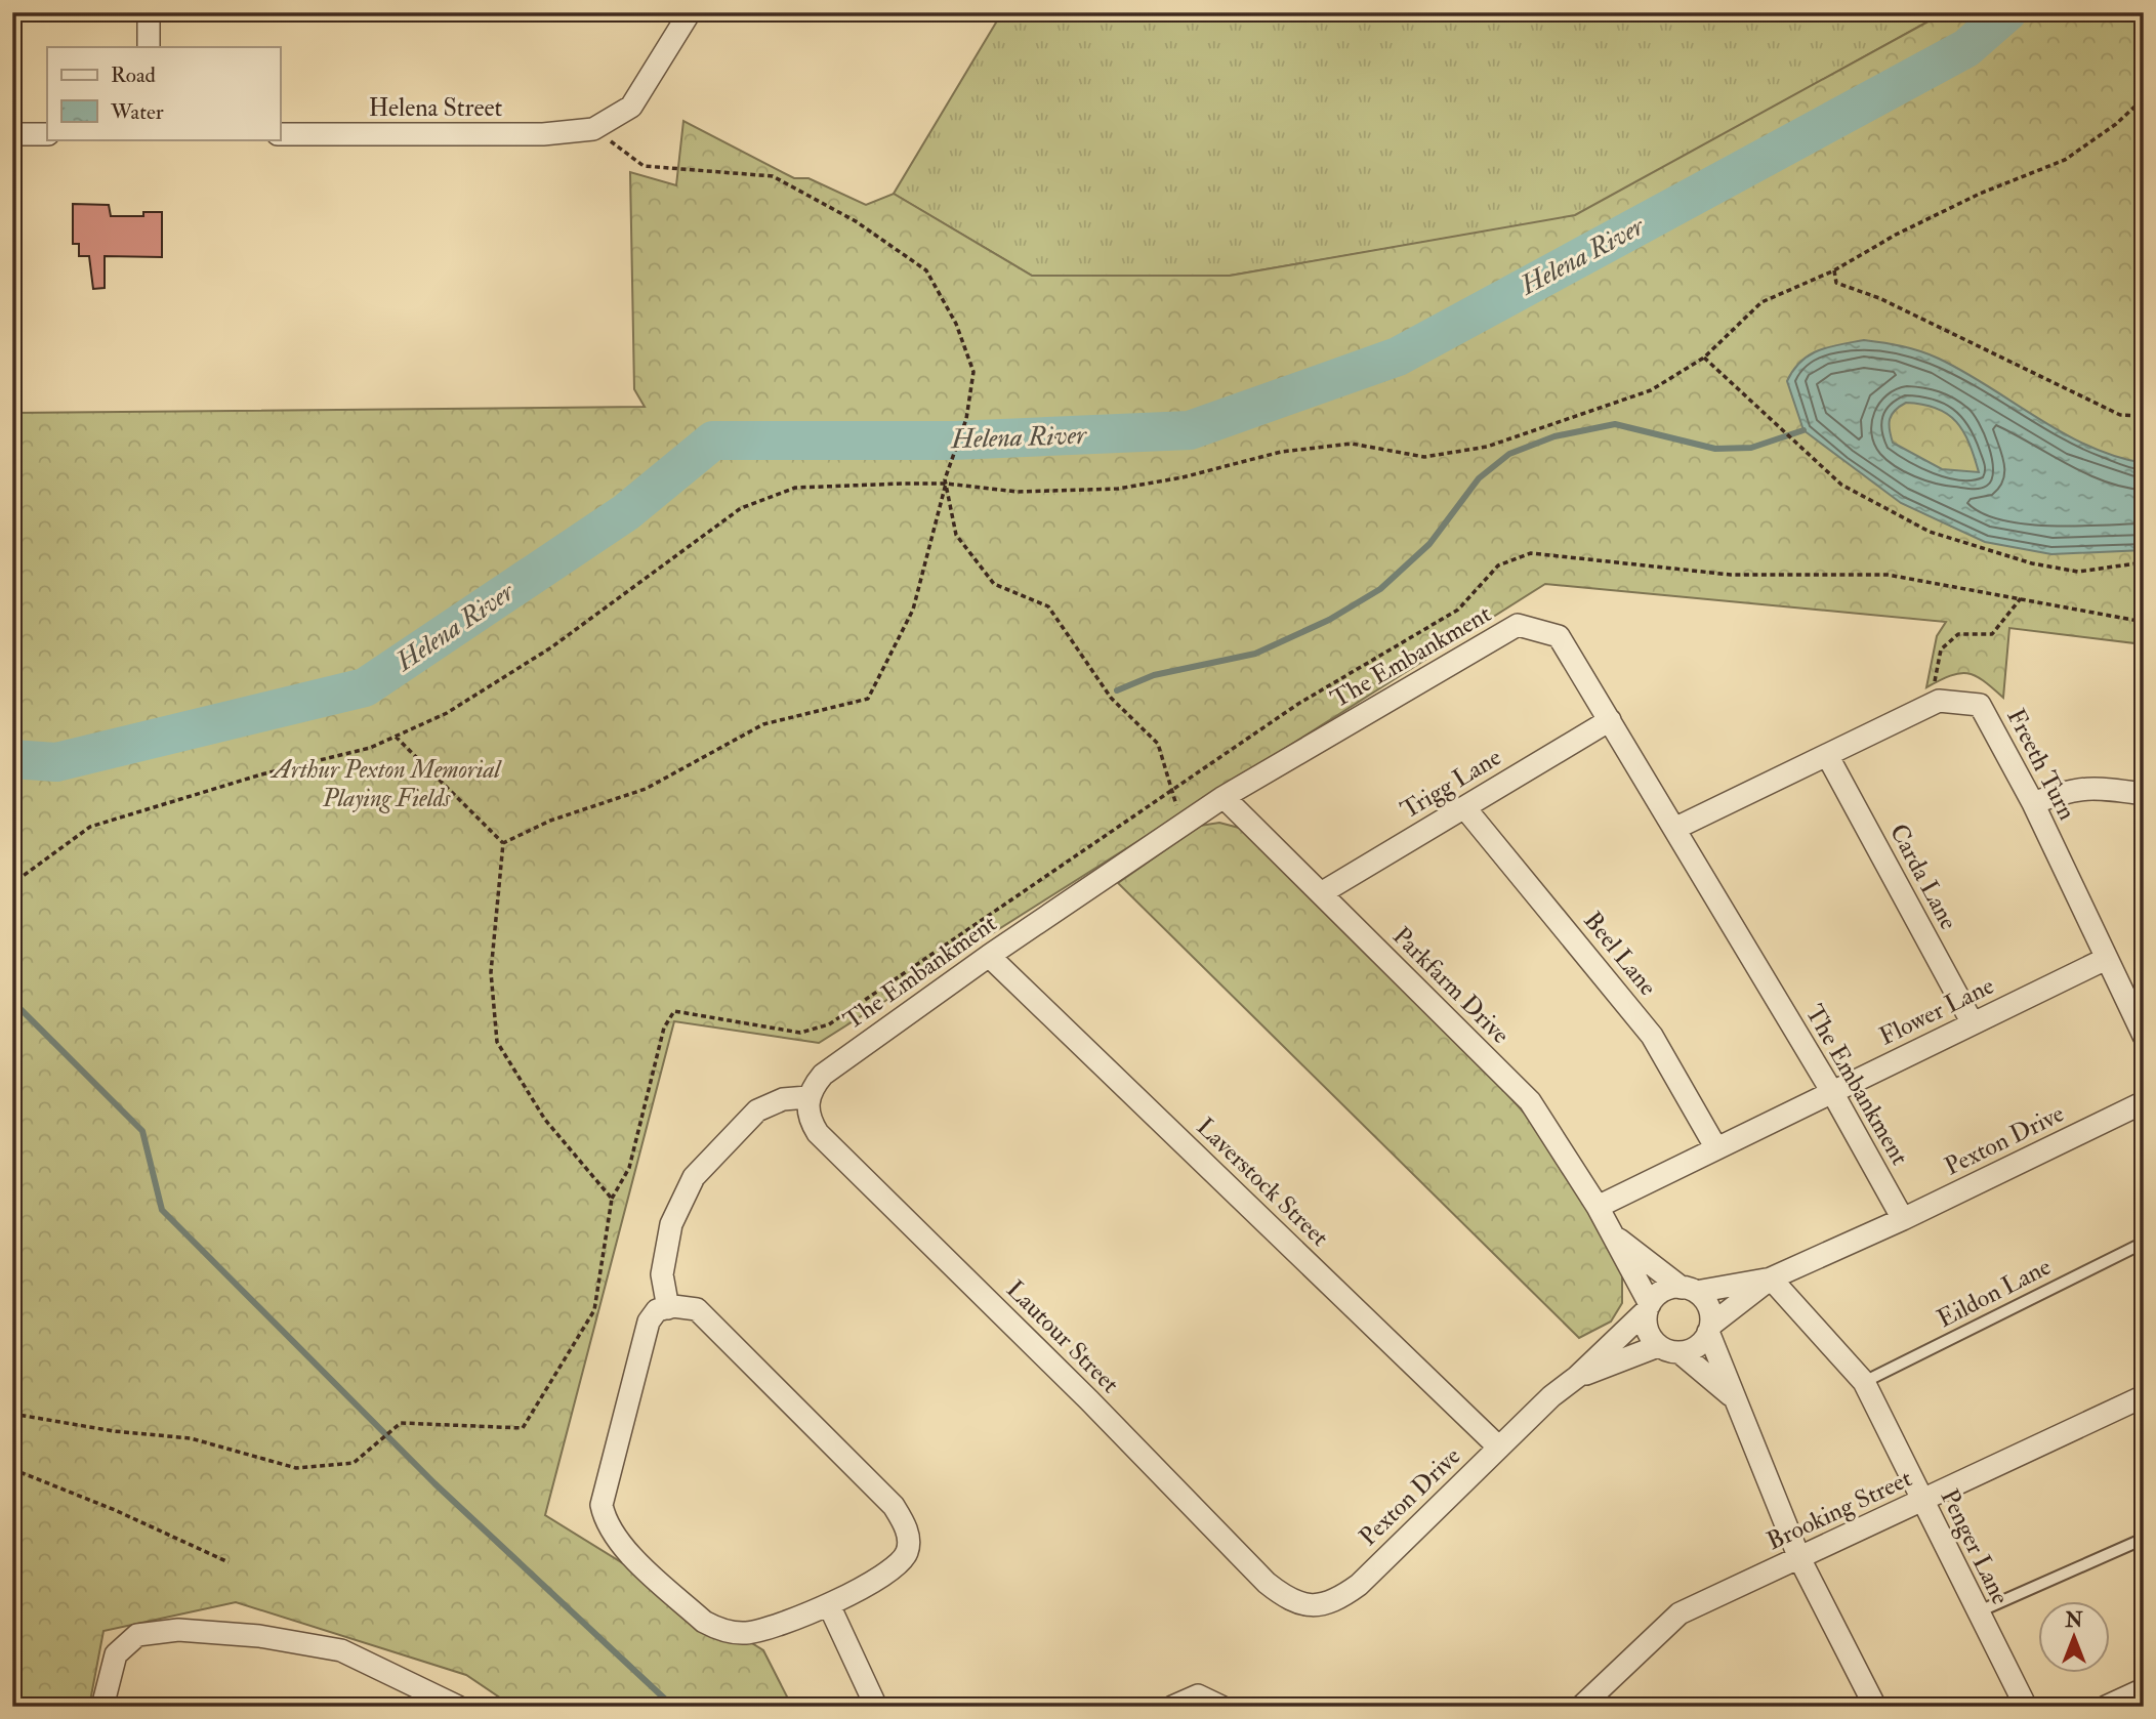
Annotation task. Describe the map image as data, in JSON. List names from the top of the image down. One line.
{"streets":{"street":["Helena Street","The Embankment","Freeth Turn","Trigg Lane","Carda Lane","Beel Lane","Parkfarm Drive","Flower Lane","Pexton Drive","Laverstock Street","Lautour Street","Brooking Street","Penger Lane"],"lane":["Eildon Lane"]},"crossings":[["The Embankment","Trigg Lane"],["The Embankment","Parkfarm Drive"],["The Embankment","Flower Lane"],["The Embankment","Pexton Drive"],["The Embankment","Laverstock Street"],["The Embankment","Lautour Street"],["Freeth Turn","Flower Lane"],["Trigg Lane","Beel Lane"],["Trigg Lane","Parkfarm Drive"],["Carda Lane","Flower Lane"],["Beel Lane","Flower Lane"],["Parkfarm Drive","Flower Lane"],["Parkfarm Drive","Pexton Drive"],["Parkfarm Drive","Brooking Street"],["Pexton Drive","Laverstock Street"],["Pexton Drive","Lautour Street"],["Pexton Drive","Penger Lane"],["Eildon Lane","Penger Lane"],["Brooking Street","Penger Lane"]],"water":["Helena River"],"parks":["Arthur Pexton Memorial Playing Fields"],"legend":["Road","Water"],"north":"top"}
